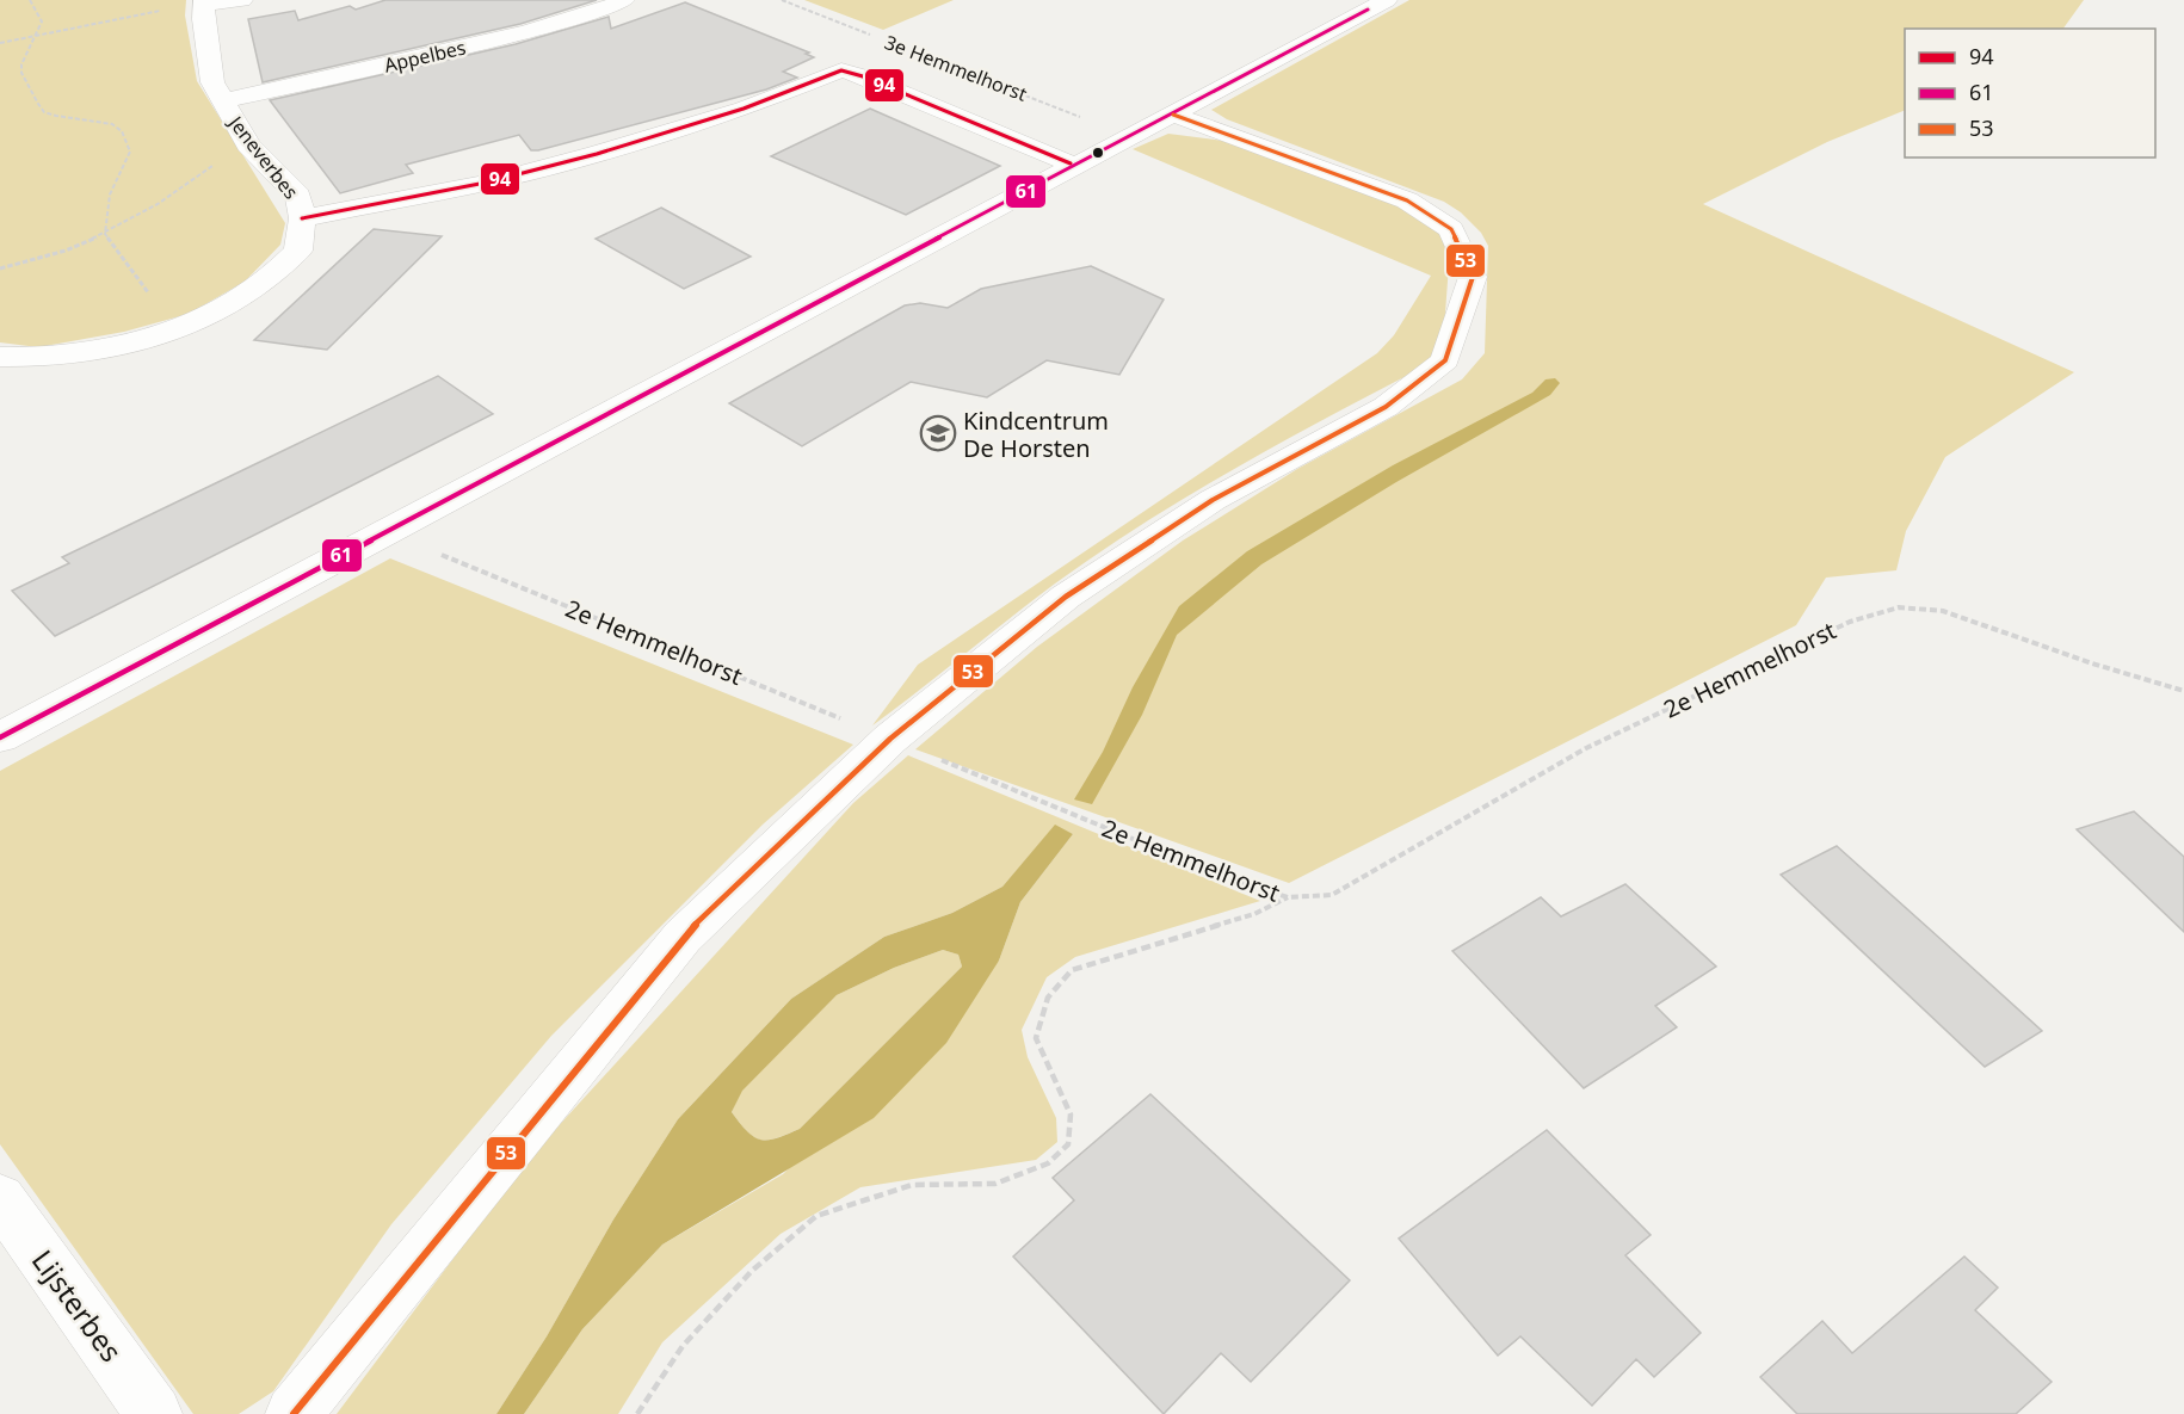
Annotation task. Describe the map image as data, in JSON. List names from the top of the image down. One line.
{"streets":{"street":["Appelbes","Jeneverbes","Lijsterbes"],"path":["3e Hemmelhorst","2e Hemmelhorst"]},"crossings":[["Appelbes","Jeneverbes"]],"places":{"school or university":["Kindcentrum De Horsten"]},"lines":["transit line 61","transit line 94","transit line 53"],"legend":["94","61","53"]}
